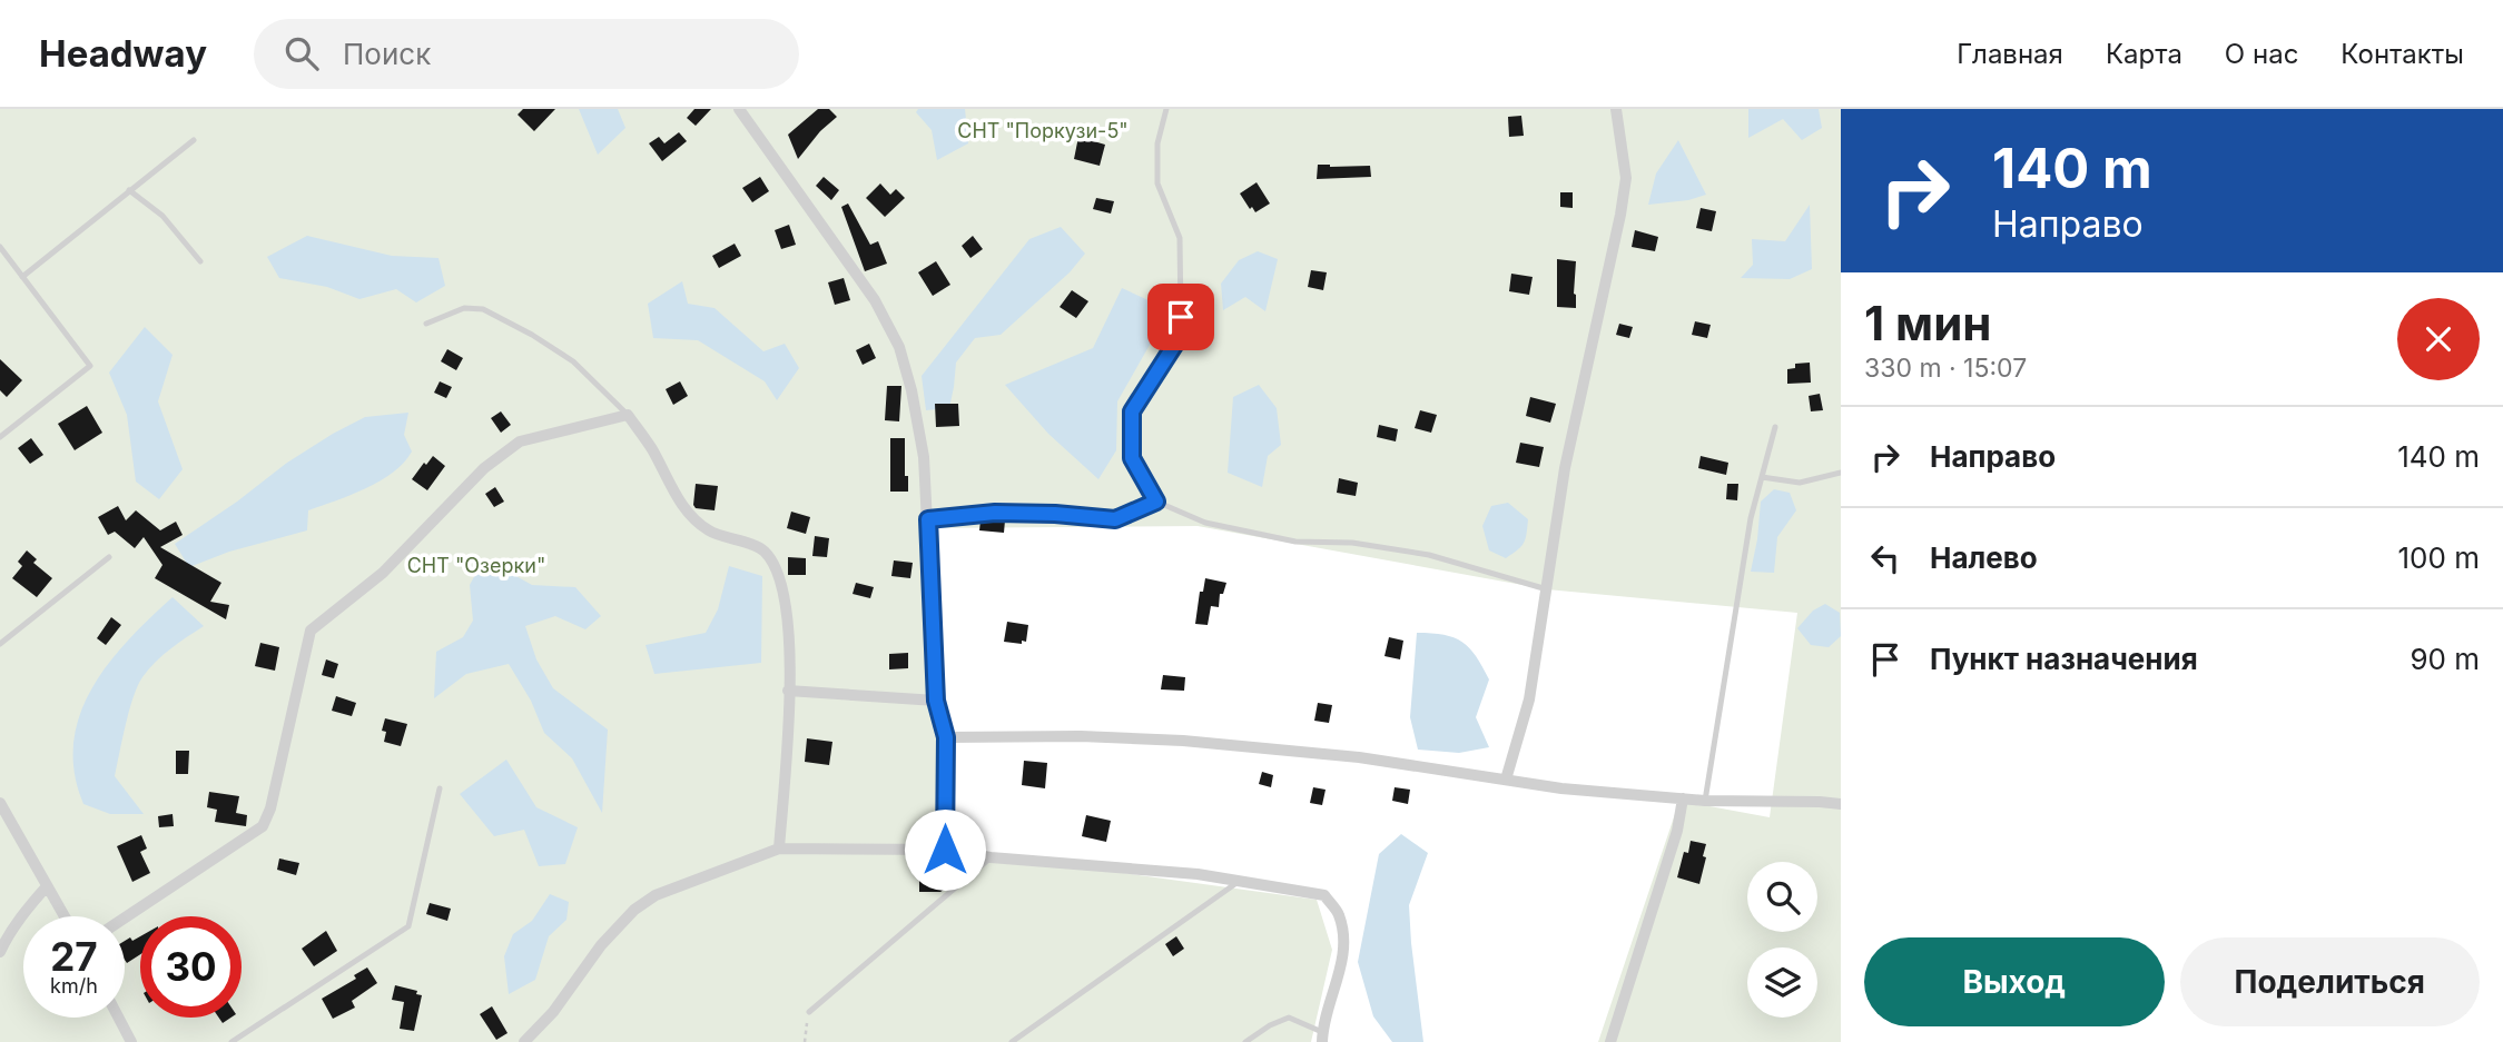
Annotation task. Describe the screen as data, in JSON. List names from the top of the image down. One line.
{"parks":["СНТ \"Поркузи-5\"","СНТ \"Озерки\""],"page":{"header":"Headway","search":"Поиск","nav":["Главная","Карта","О нас","Контакты"],"turn":["140 m","Направо"],"heading":["1 мин","330 m · 15:07"],"list":[{"name":"Направо","value":"140 m"},{"name":"Налево","value":"100 m"},{"name":"Пункт назначения","value":"90 m"}],"speed":"27 km/h","limit":"30","buttons":["Выход","Поделиться"]}}
